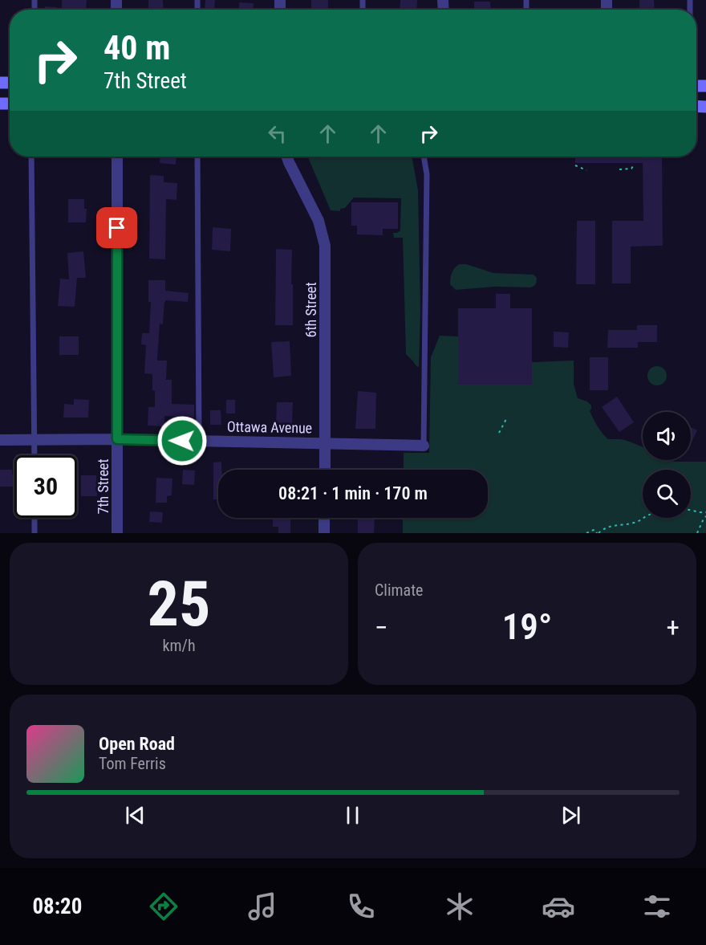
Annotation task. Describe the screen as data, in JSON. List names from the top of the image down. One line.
{"streets":{"street":["6th Street","Ottawa Avenue","7th Street"]},"crossings":[["6th Street","Ottawa Avenue"],["Ottawa Avenue","7th Street"]],"page":{"turn":["40 m","7th Street"],"limit":"30","trip":"08:21 · 1 min · 170 m","tile":[["25","km/h"],"Climate"],"heat":["−","19°","+"],"song":["Open Road","Tom Ferris"],"tabs":"08:20"}}
